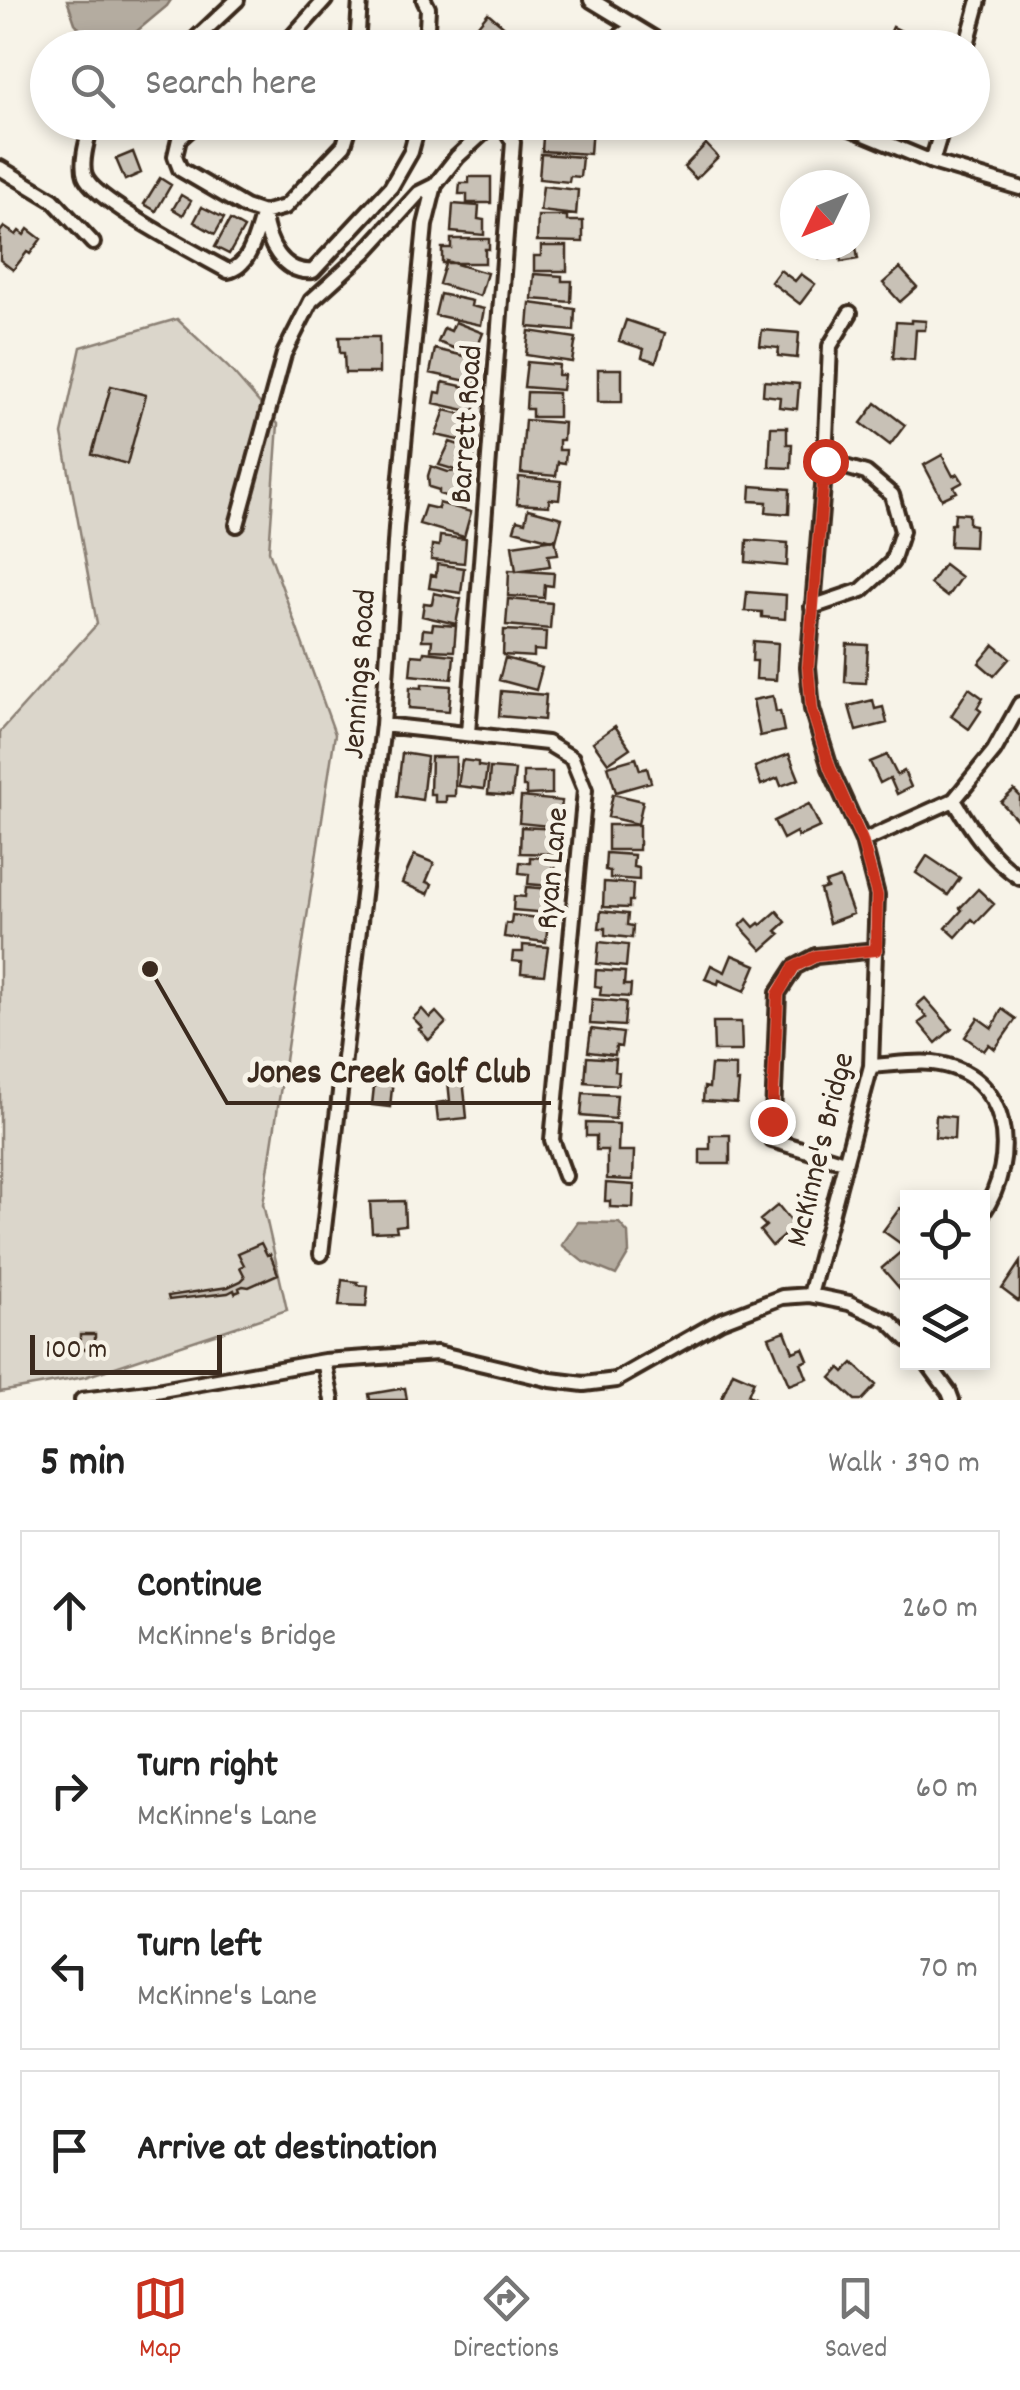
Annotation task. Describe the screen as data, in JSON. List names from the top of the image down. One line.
{"streets":{"street":["Barrett Road","Jennings Road","Ryan Lane","McKinne's Bridge"]},"crossings":[["Barrett Road","Ryan Lane"],["Jennings Road","Ryan Lane"]],"places":["Jones Creek Golf Club"],"scale_bar":"100 m","north":"bottom left","page":{"search":"Search here","scale":"100 m","heading":["5 min","Walk · 390 m"],"list":[["Continue","McKinne's Bridge","260 m"],["Turn right","McKinne's Lane","60 m"],["Turn left","McKinne's Lane","70 m"],"Arrive at destination"],"nav":["Map","Directions","Saved"]}}
